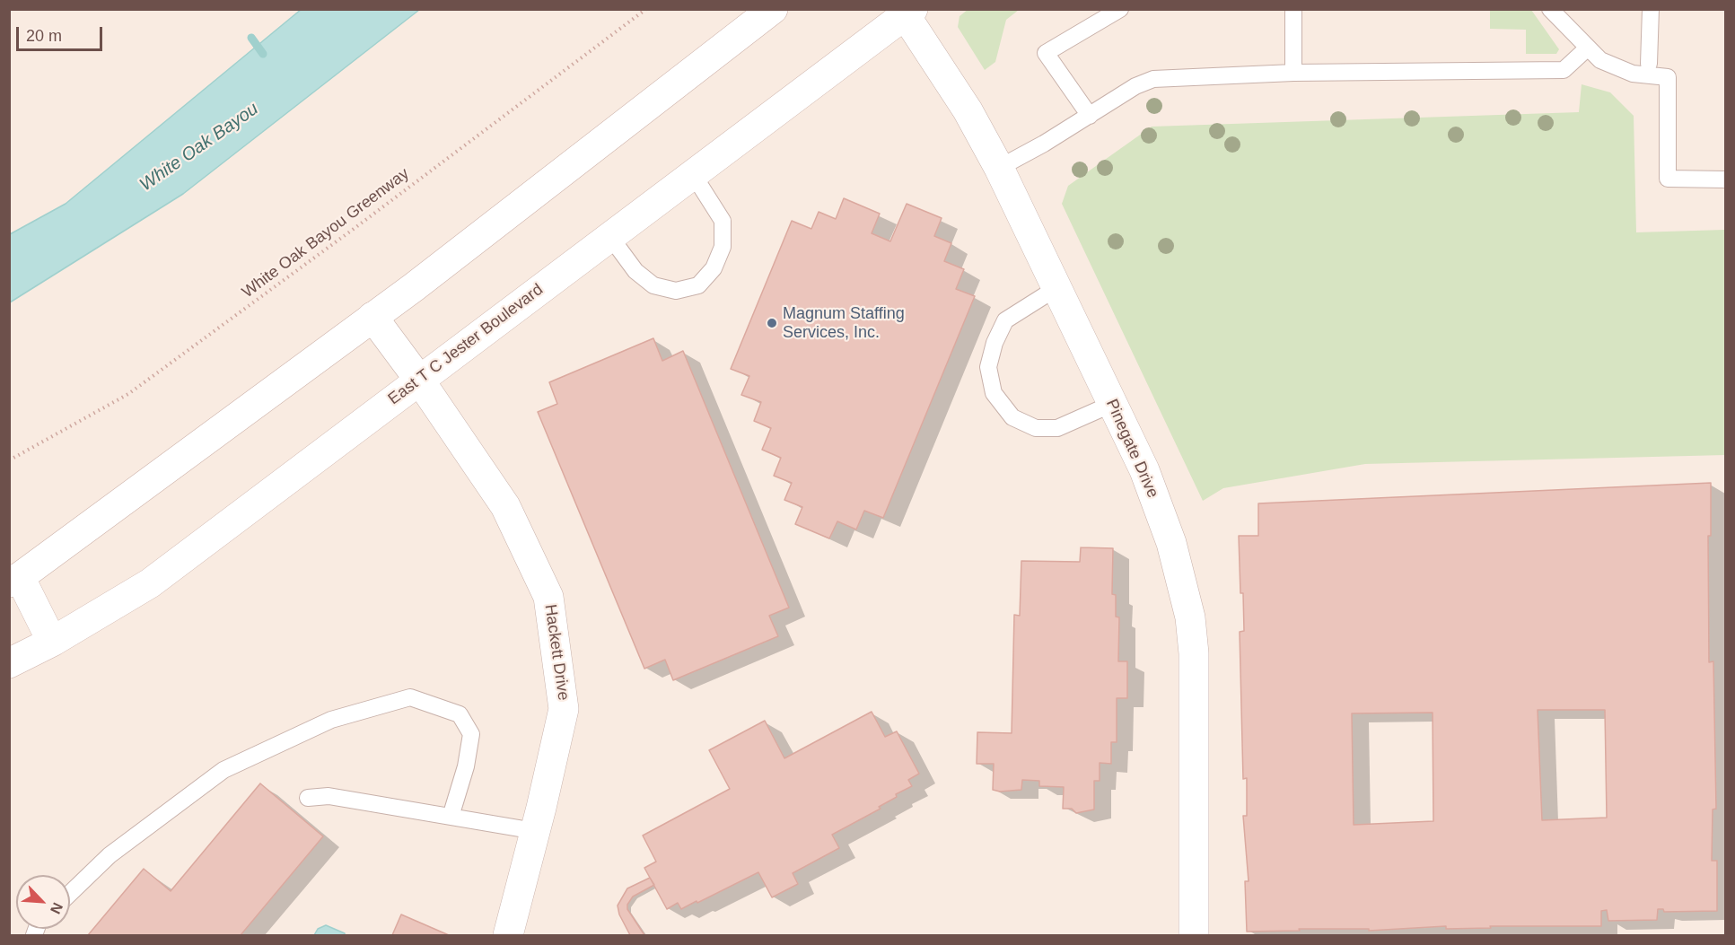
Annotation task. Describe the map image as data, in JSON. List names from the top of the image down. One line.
{"streets":{"street":["East T C Jester Boulevard","Pinegate Drive","Hackett Drive"],"path":["White Oak Bayou Greenway"]},"crossings":[["East T C Jester Boulevard","Pinegate Drive"],["East T C Jester Boulevard","Hackett Drive"]],"water":["White Oak Bayou"],"places":["Magnum Staffing Services, Inc."],"scale_bar":"20 m","north":"bottom right"}
